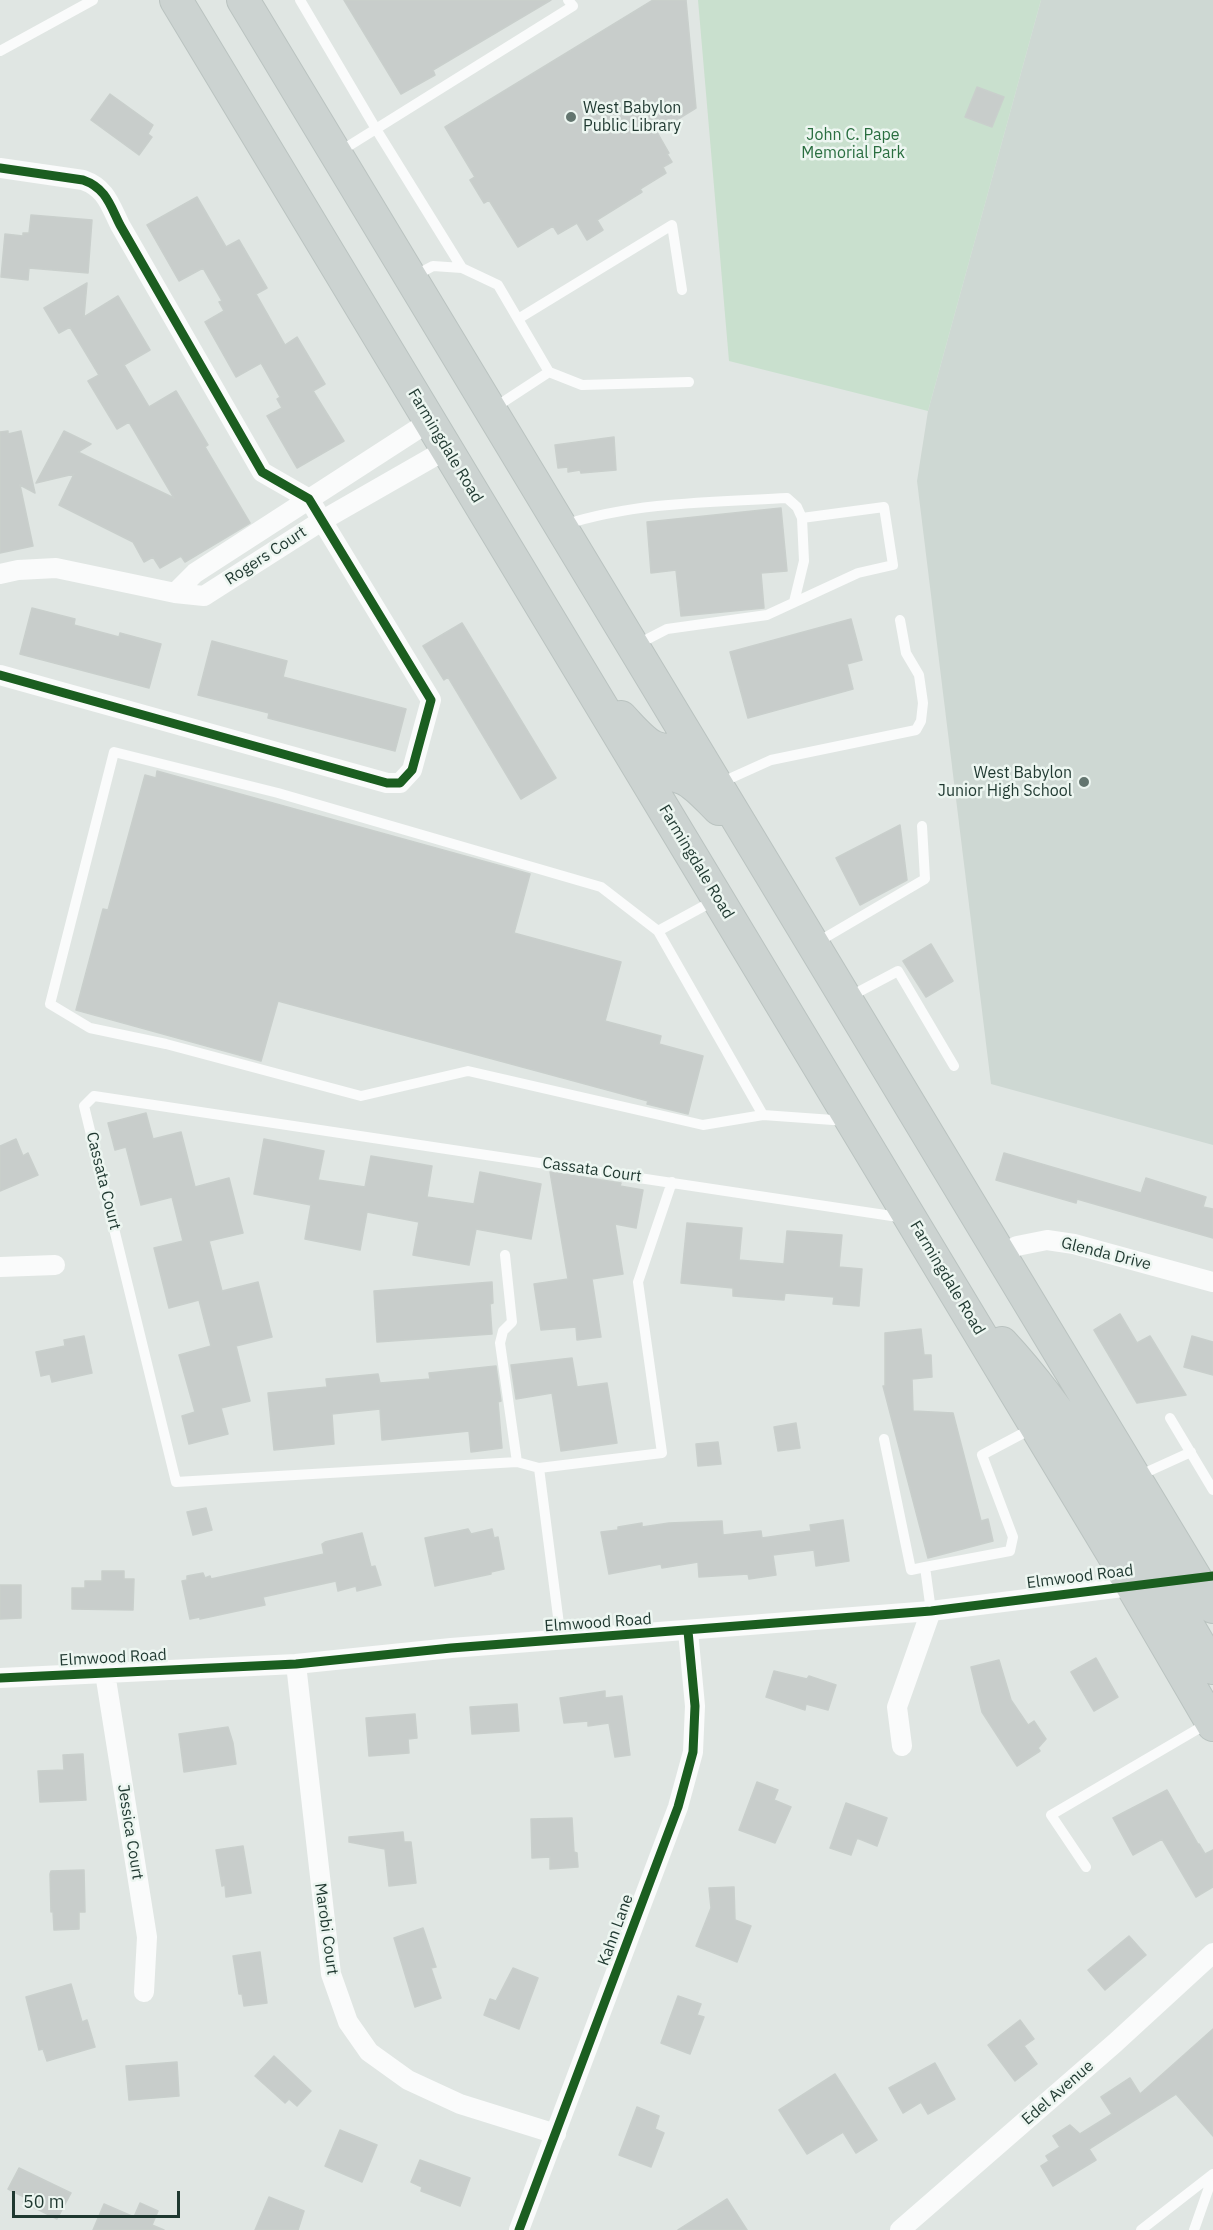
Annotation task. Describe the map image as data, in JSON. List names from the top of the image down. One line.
{"streets":{"main road":["Farmingdale Road"],"street":["Rogers Court","Glenda Drive","Elmwood Road","Jessica Court","Marobi Court","Kahn Lane","Edel Avenue"],"lane":["Cassata Court"]},"crossings":[["Farmingdale Road","Rogers Court"],["Farmingdale Road","Cassata Court"],["Farmingdale Road","Elmwood Road"],["Elmwood Road","Jessica Court"],["Elmwood Road","Marobi Court"],["Elmwood Road","Kahn Lane"],["Marobi Court","Kahn Lane"]],"parks":["John C. Pape Memorial Park"],"places":["West Babylon Public Library","West Babylon Junior High School"],"scale_bar":"50 m"}
